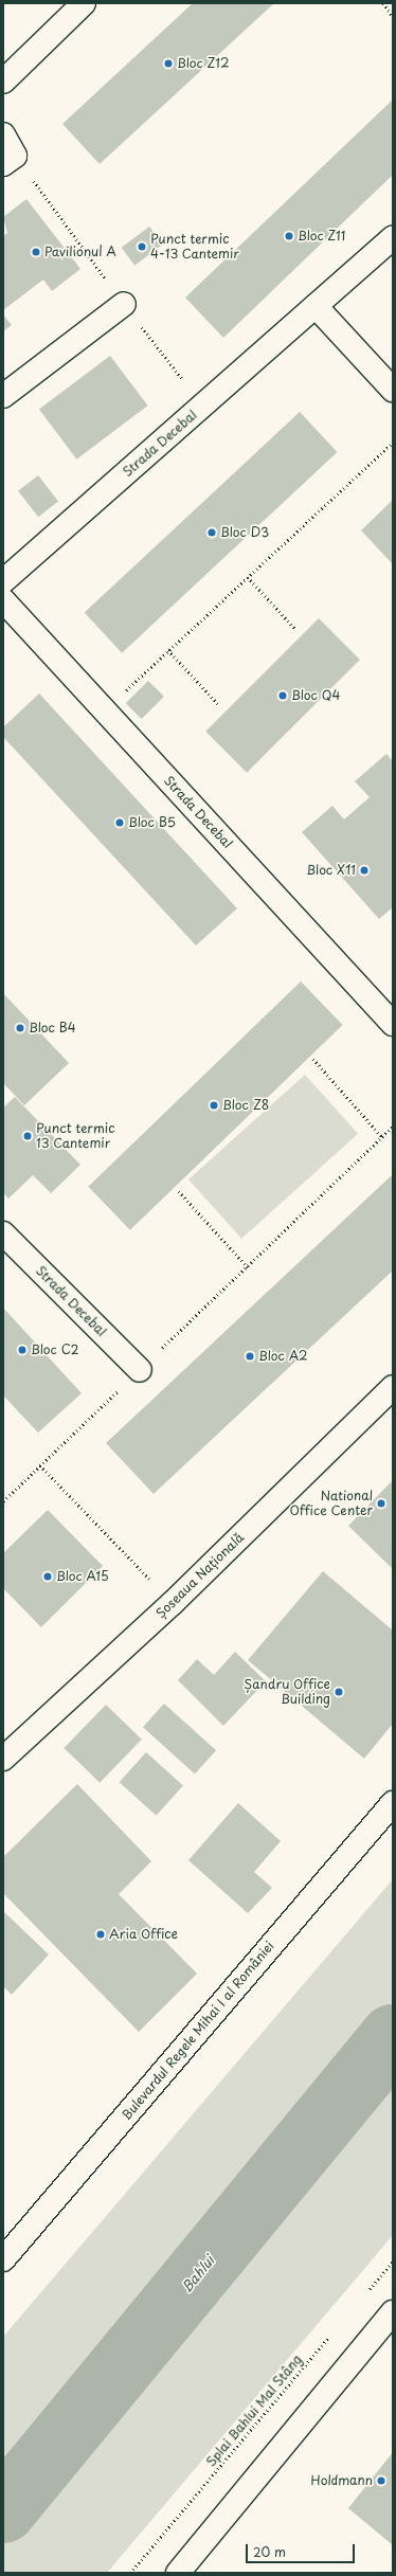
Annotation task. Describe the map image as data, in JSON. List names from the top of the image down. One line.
{"streets":{"street":["Strada Decebal","Șoseaua Națională","Bulevardul Regele Mihai I al României"],"path":["Splai Bahlui Mal Stâng"]},"water":["Bahlui"],"places":["Bloc Z12","Bloc Z11","Punct termic 4-13 Cantemir","Pavilionul A","Bloc D3","Bloc Q4","Bloc B5","Bloc X11","Bloc B4","Bloc Z8","Punct termic 13 Cantemir","Bloc C2","Bloc A2","National Office Center","Bloc A15","Șandru Office Building","Aria Office","Holdmann"],"scale_bar":"20 m"}
